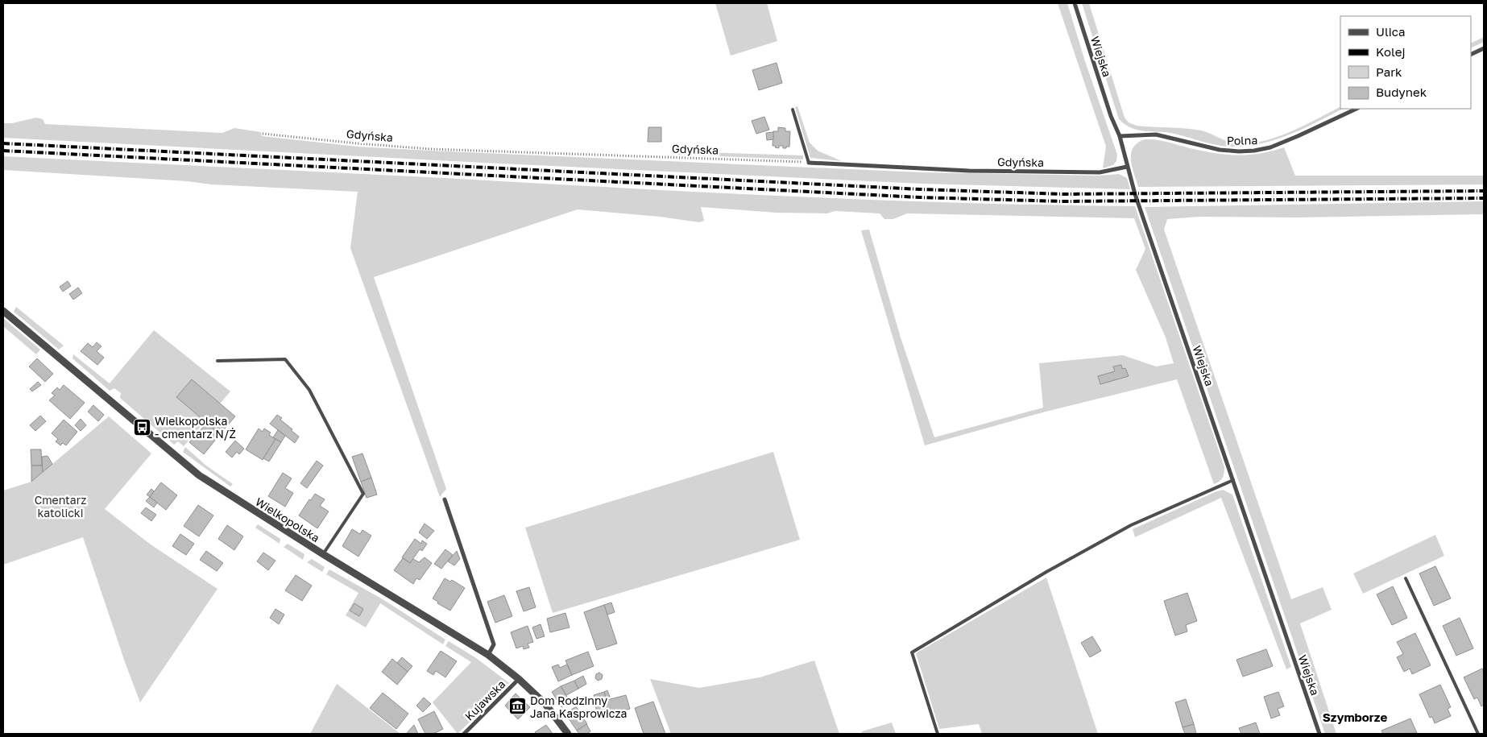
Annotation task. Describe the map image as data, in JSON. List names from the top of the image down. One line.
{"streets":{"street":["Wiejska","Gdyńska","Polna","Wielkopolska","Kujawska"]},"crossings":[["Wiejska","Gdyńska"],["Wiejska","Polna"],["Wielkopolska","Kujawska"]],"districts":["Szymborze"],"parks":["Cmentarz katolicki"],"places":{"bus stop":["Wielkopolska - cmentarz N/Ż"],"museum":["Dom Rodzinny Jana Kasprowicza"]},"legend":["Ulica","Kolej","Park","Budynek"]}
